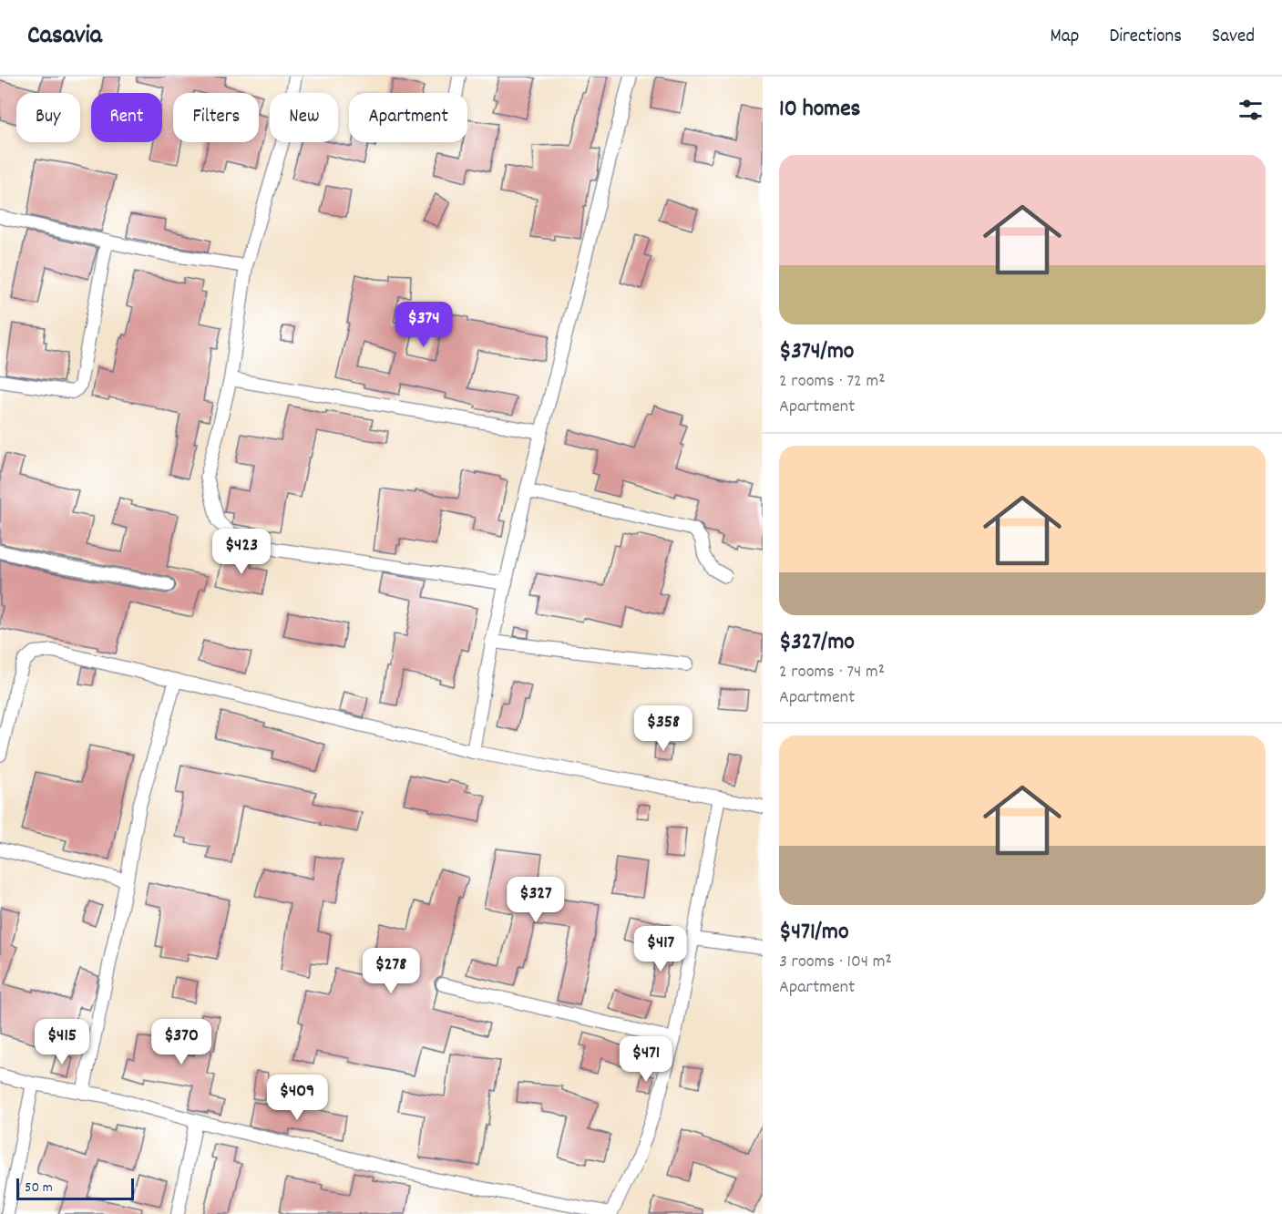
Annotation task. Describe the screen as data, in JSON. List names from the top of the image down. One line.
{"scale_bar":"50 m","page":{"header":"Casavia","nav":["Map","Directions","Saved"],"heading":"10 homes","chip":["Buy","Rent","Filters","New","Apartment"],"list":[{"name":"$374/mo","note":"2 rooms · 72 m² · Apartment"},{"name":"$327/mo","note":"2 rooms · 74 m² · Apartment"},{"name":"$471/mo","note":"3 rooms · 104 m² · Apartment"}],"price":["$374","$423","$358","$327","$417","$278","$415","$370","$471","$409"],"scale":"50 m"}}
